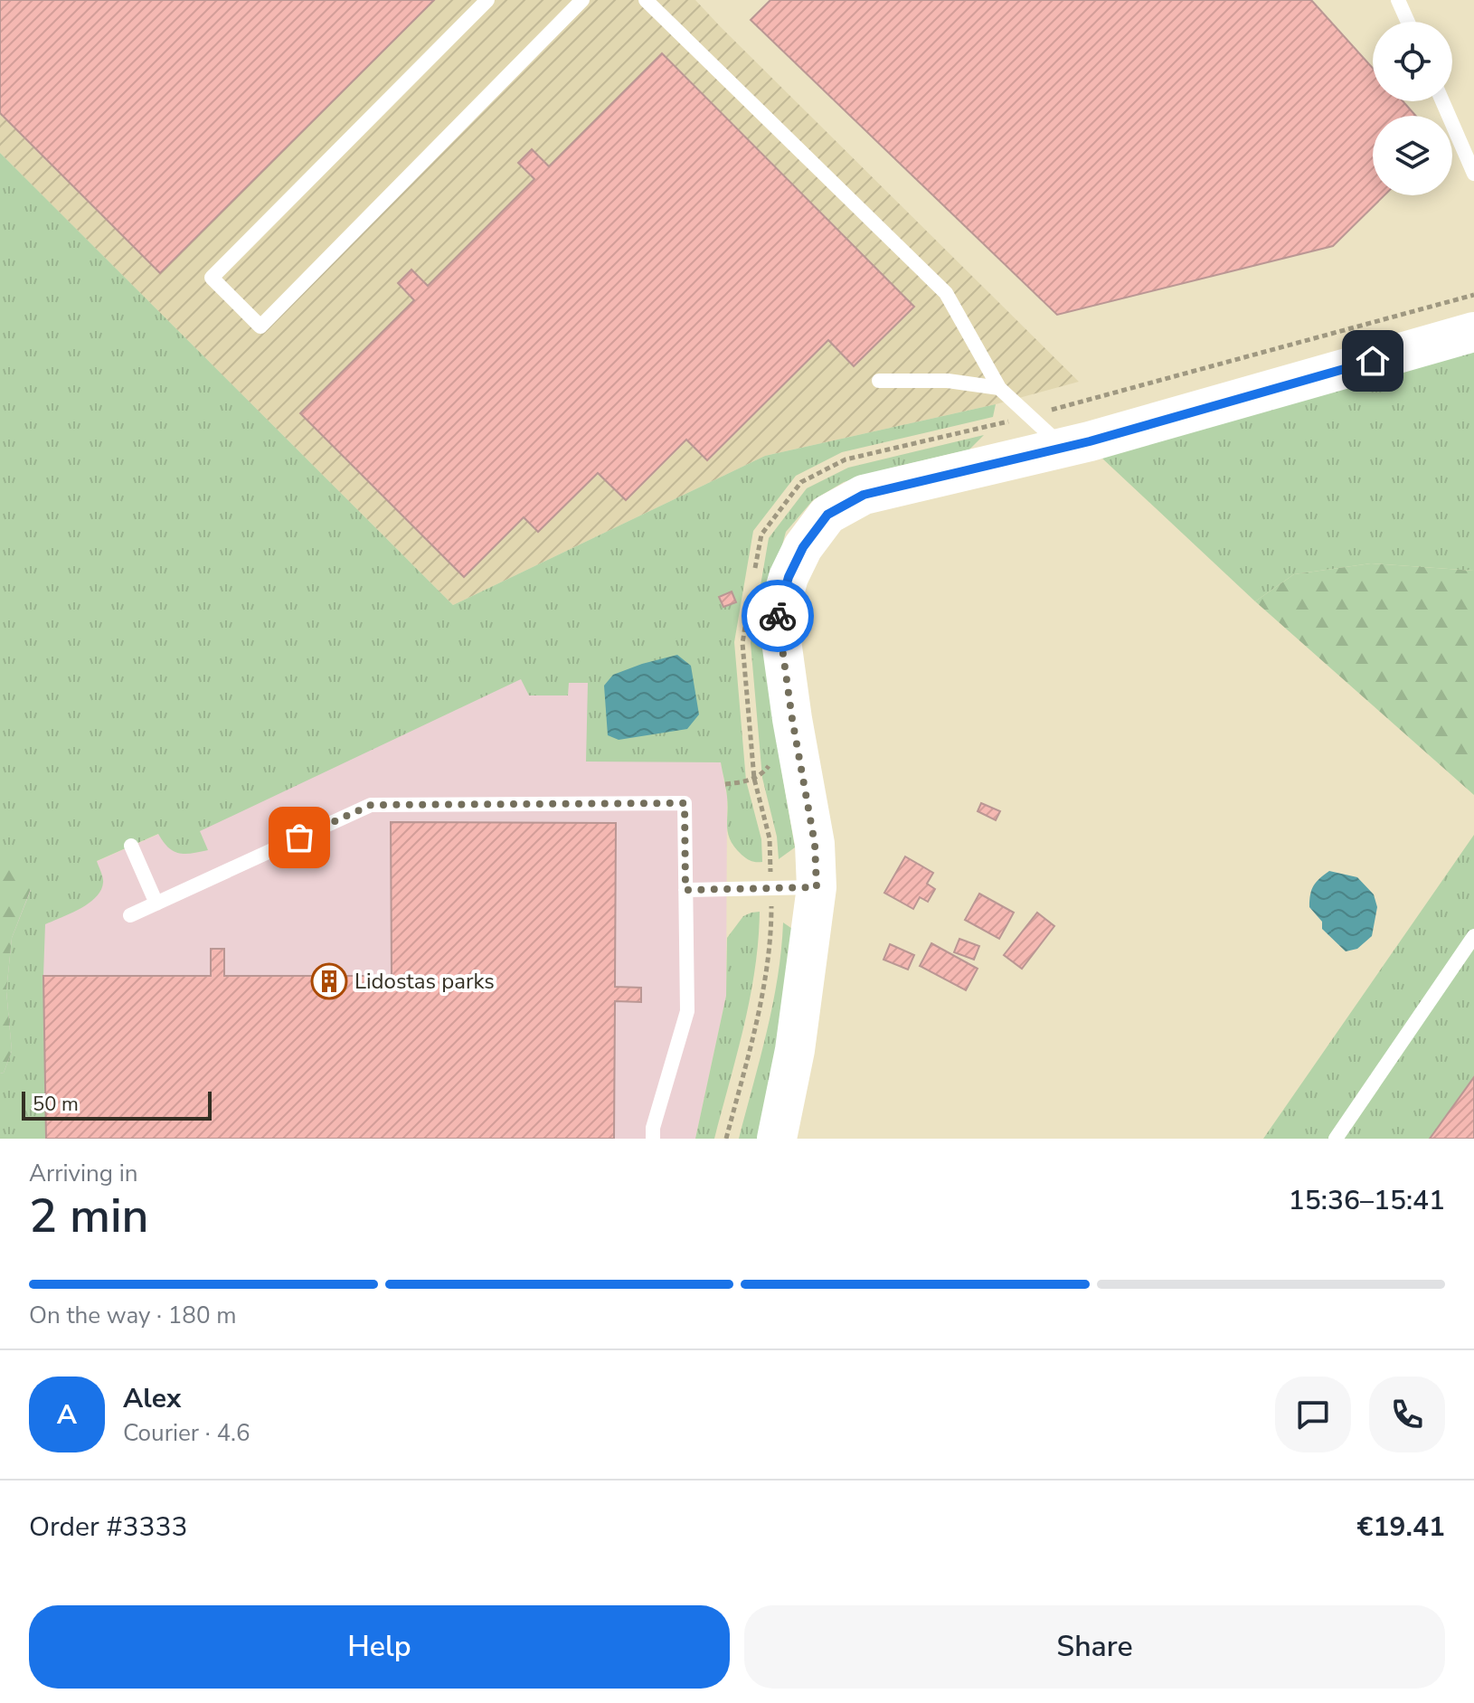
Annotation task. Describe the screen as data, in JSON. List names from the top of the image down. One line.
{"places":{"building":["Lidostas parks"]},"scale_bar":"50 m","page":{"scale":"50 m","heading":["2 min","Arriving in","15:36–15:41"],"panel":["Alex","Courier · 4.6","Order #3333","€19.41"],"bar":"On the way · 180 m","round":"A","buttons":["Help","Share"]}}
